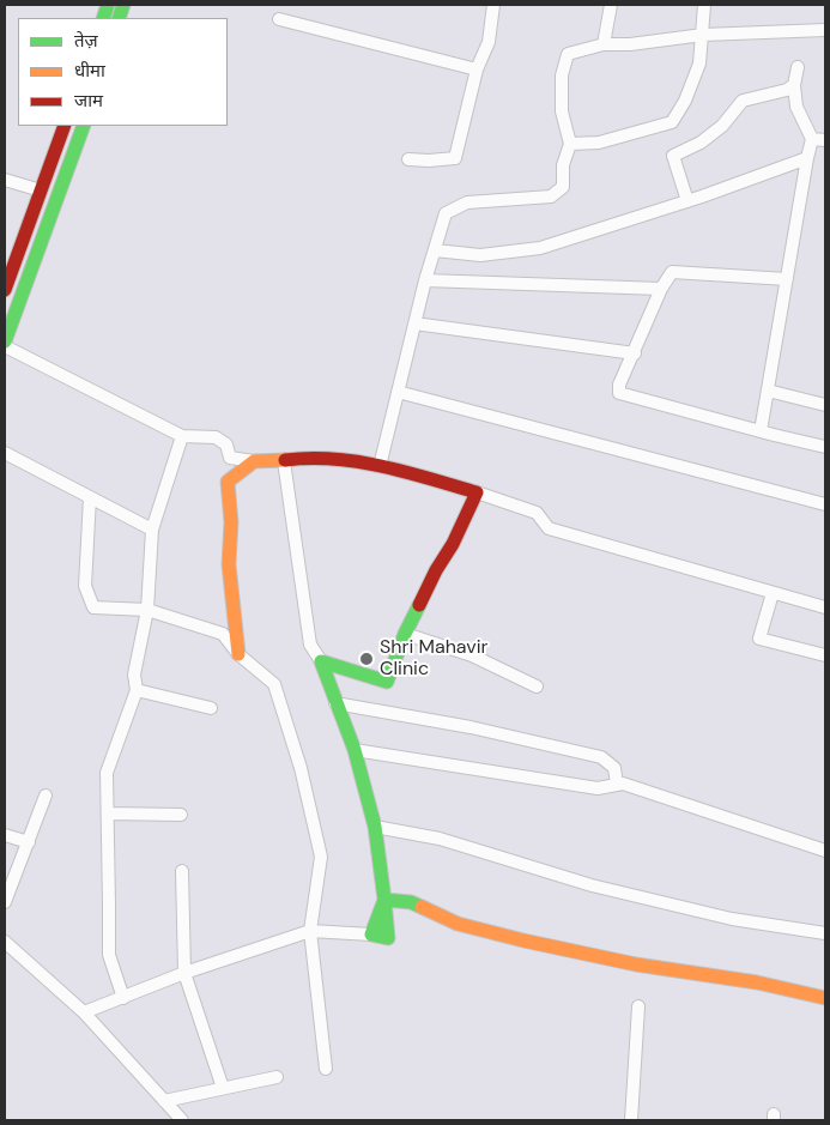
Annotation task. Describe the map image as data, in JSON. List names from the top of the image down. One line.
{"places":["Shri Mahavir Clinic"],"legend":["तेज़","धीमा","जाम"]}
